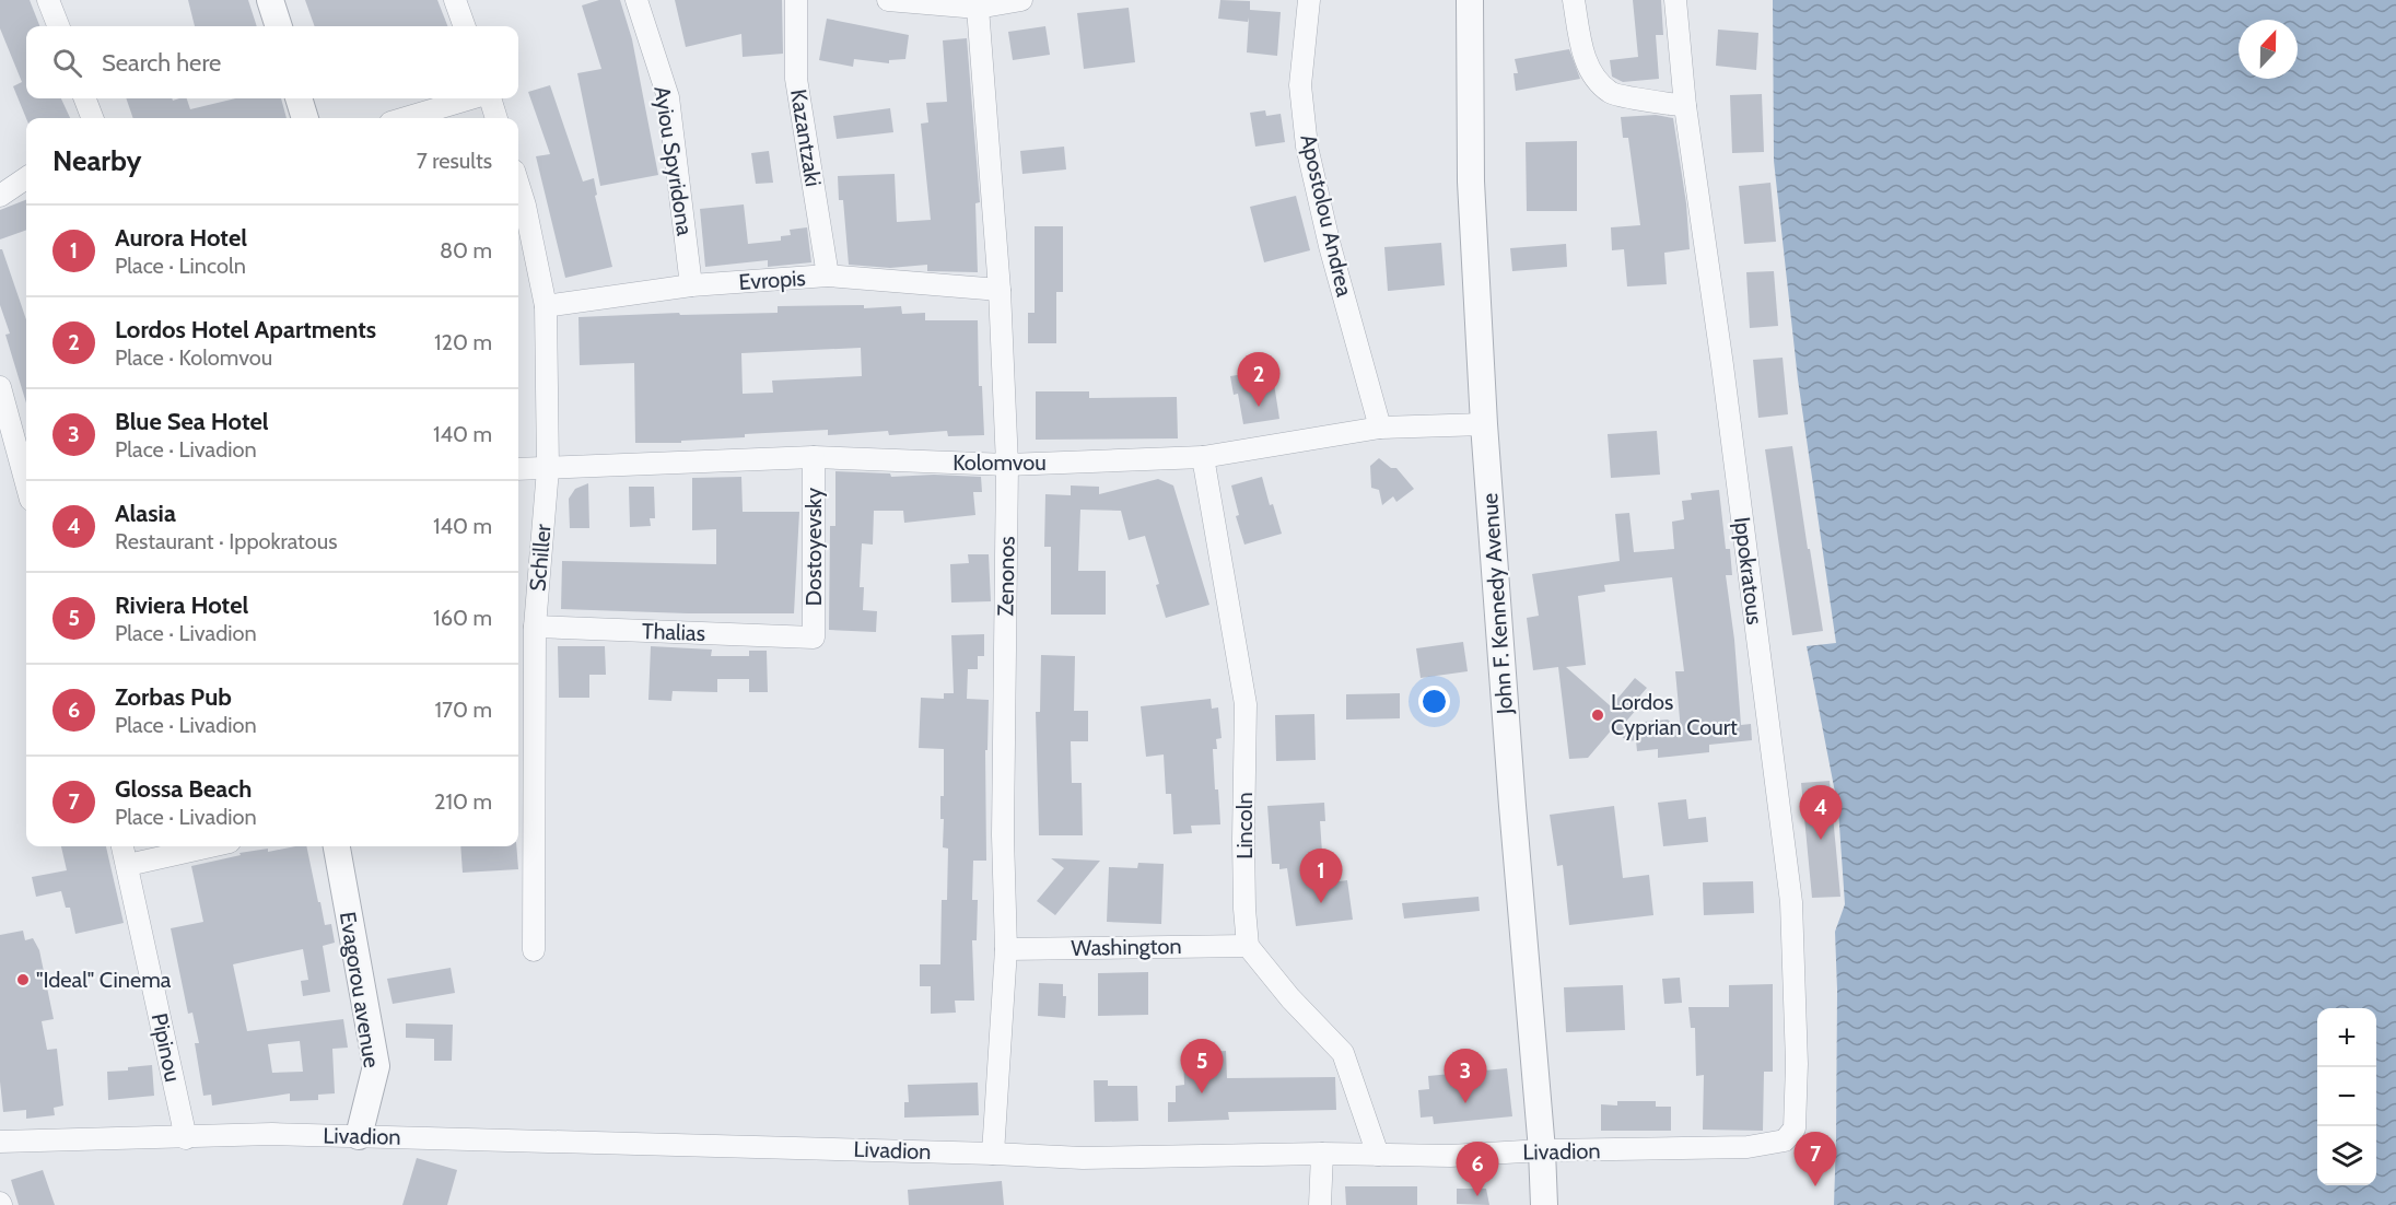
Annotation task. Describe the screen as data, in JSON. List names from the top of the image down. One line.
{"streets":{"street":["Kazantzaki","Ayiou Spyridona","Apostolou Andrea","Evropis","Kolomvou","Dostoyevsky","Schiller","Ippokratous","Zenonos","John F. Kennedy Avenue","Thalias","Lincoln","Washington","Evagorou avenue","Pipinou","Livadion"]},"crossings":[["Kazantzaki","Evropis"],["Ayiou Spyridona","Evropis"],["Apostolou Andrea","Kolomvou"],["Evropis","Schiller"],["Evropis","Zenonos"],["Kolomvou","Dostoyevsky"],["Kolomvou","Schiller"],["Kolomvou","Zenonos"],["Kolomvou","John F. Kennedy Avenue"],["Kolomvou","Lincoln"],["Dostoyevsky","Thalias"],["Schiller","Thalias"],["Ippokratous","Livadion"],["Zenonos","Washington"],["Zenonos","Livadion"],["John F. Kennedy Avenue","Livadion"],["Lincoln","Washington"],["Evagorou avenue","Livadion"],["Pipinou","Livadion"]],"places":["Lordos Cyprian Court","\"Ideal\" Cinema"],"north":"top","page":{"search":"Search here","heading":["Nearby","7 results"],"list":[{"mark":"1","name":"Aurora Hotel","note":"Place · Lincoln","value":"80 m"},{"mark":"2","name":"Lordos Hotel Apartments","note":"Place · Kolomvou","value":"120 m"},{"mark":"3","name":"Blue Sea Hotel","note":"Place · Livadion","value":"140 m"},{"mark":"4","name":"Alasia","note":"Restaurant · Ippokratous","value":"140 m"},{"mark":"5","name":"Riviera Hotel","note":"Place · Livadion","value":"160 m"},{"mark":"6","name":"Zorbas Pub","note":"Place · Livadion","value":"170 m"},{"mark":"7","name":"Glossa Beach","note":"Place · Livadion","value":"210 m"}],"pins":["2","4","1","5","3","7","6"],"map_buttons":["+","−"]}}
